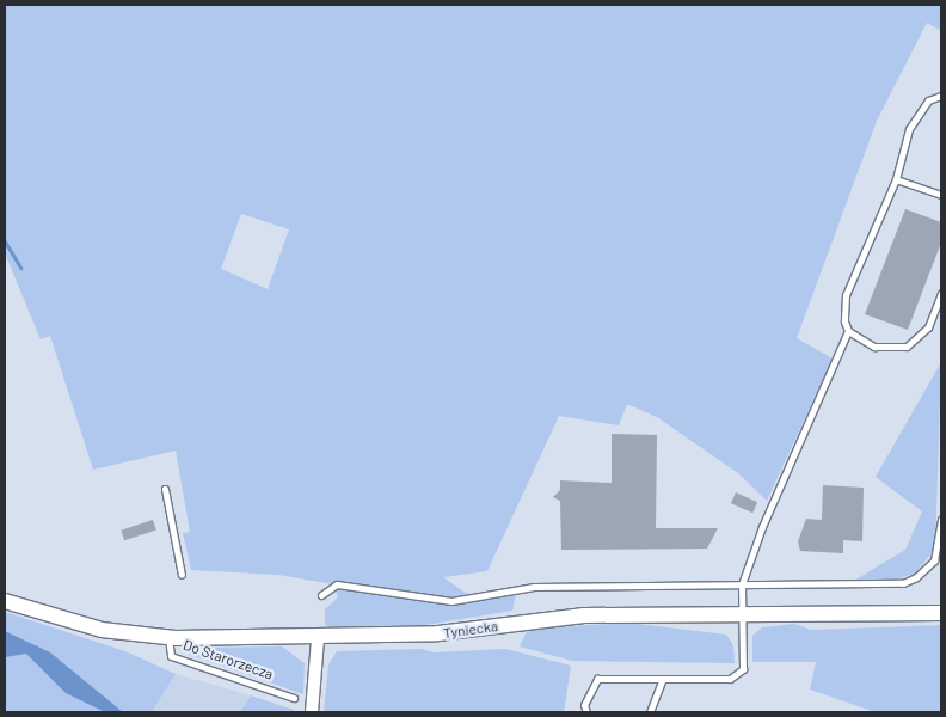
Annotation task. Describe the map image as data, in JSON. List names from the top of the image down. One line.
{"streets":{"street":["Tyniecka"],"lane":["Do Starorzecza"]},"crossings":[["Tyniecka","Do Starorzecza"]]}
